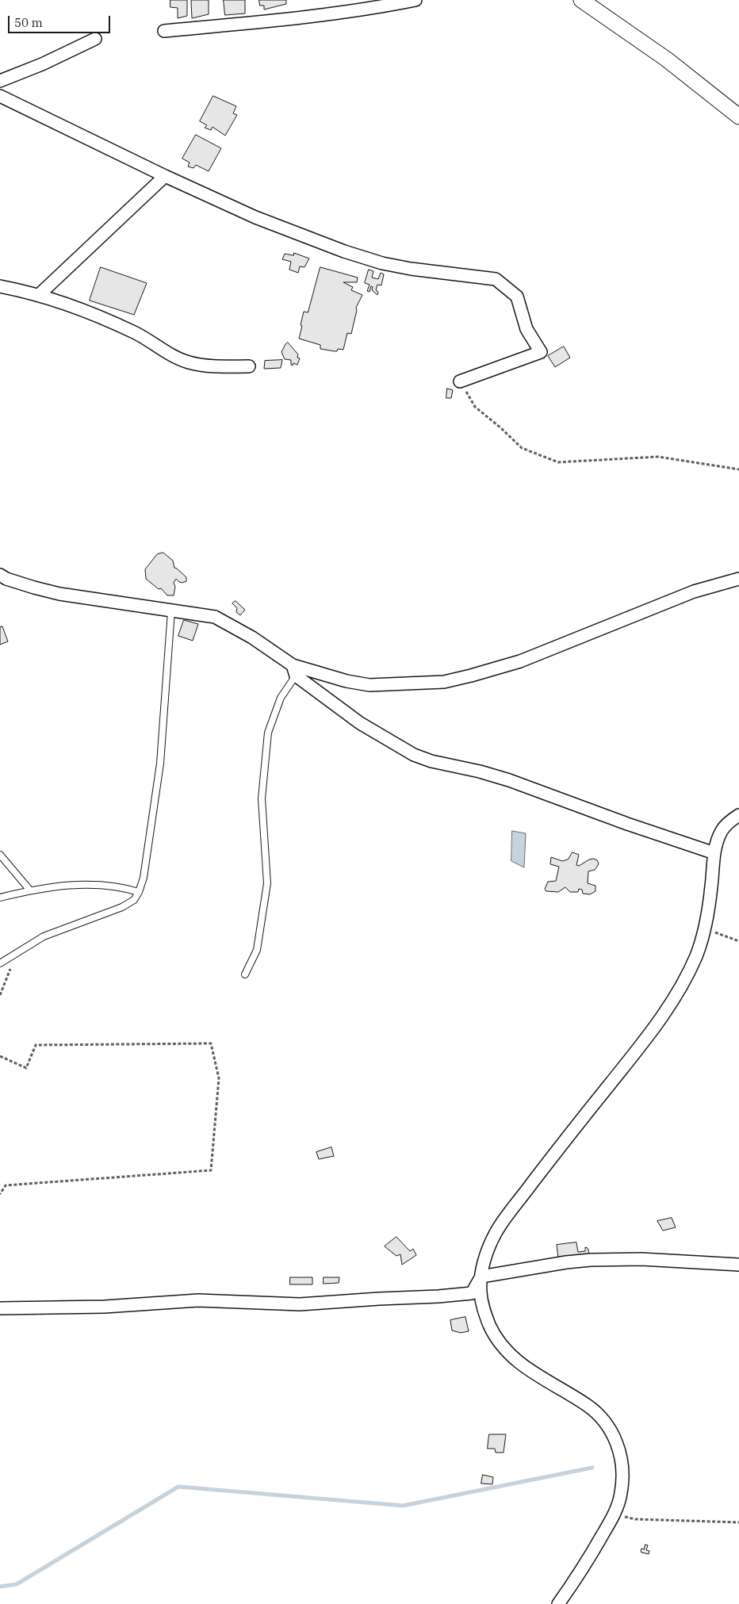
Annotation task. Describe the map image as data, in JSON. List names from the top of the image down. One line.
{"scale_bar":"50 m"}
